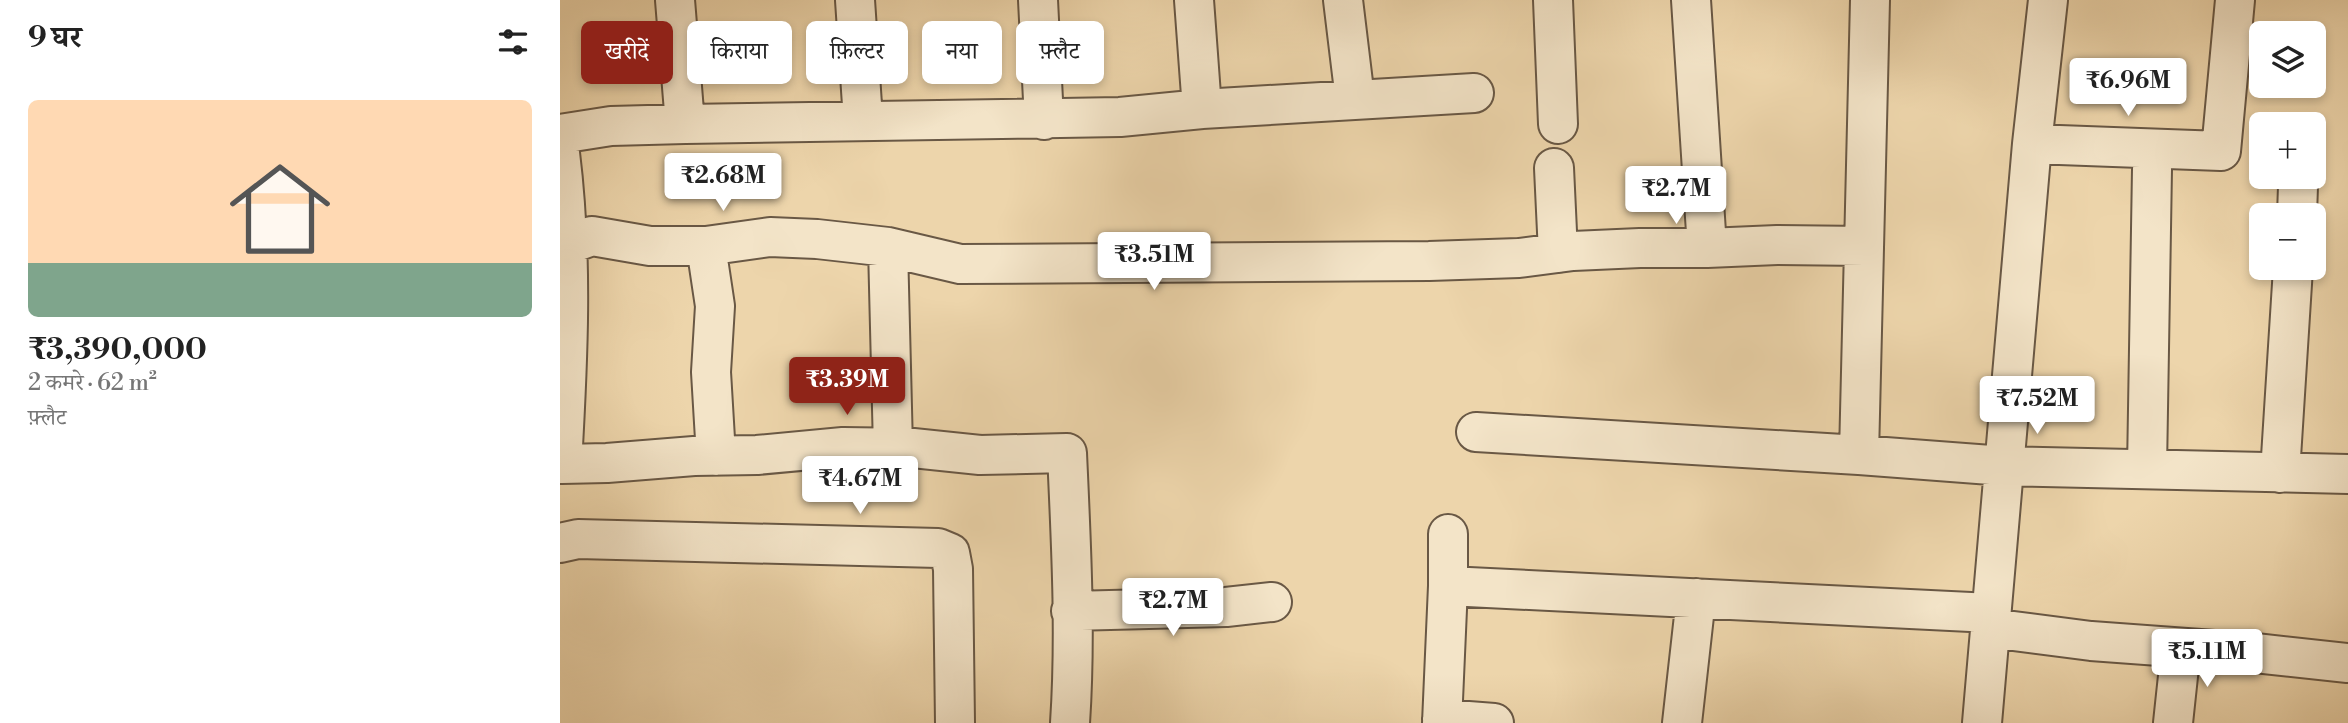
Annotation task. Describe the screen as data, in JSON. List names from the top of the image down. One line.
{"page":{"heading":"9 घर","map_buttons":["+","−"],"chip":["खरीदें","किराया","फ़िल्टर","नया","फ़्लैट"],"price":["₹6.96M","₹2.68M","₹2.7M","₹3.51M","₹3.39M","₹7.52M","₹4.67M","₹2.7M","₹5.11M"],"list":[{"name":"₹3,390,000","note":"2 कमरे · 62 m² · फ़्लैट"}]}}
